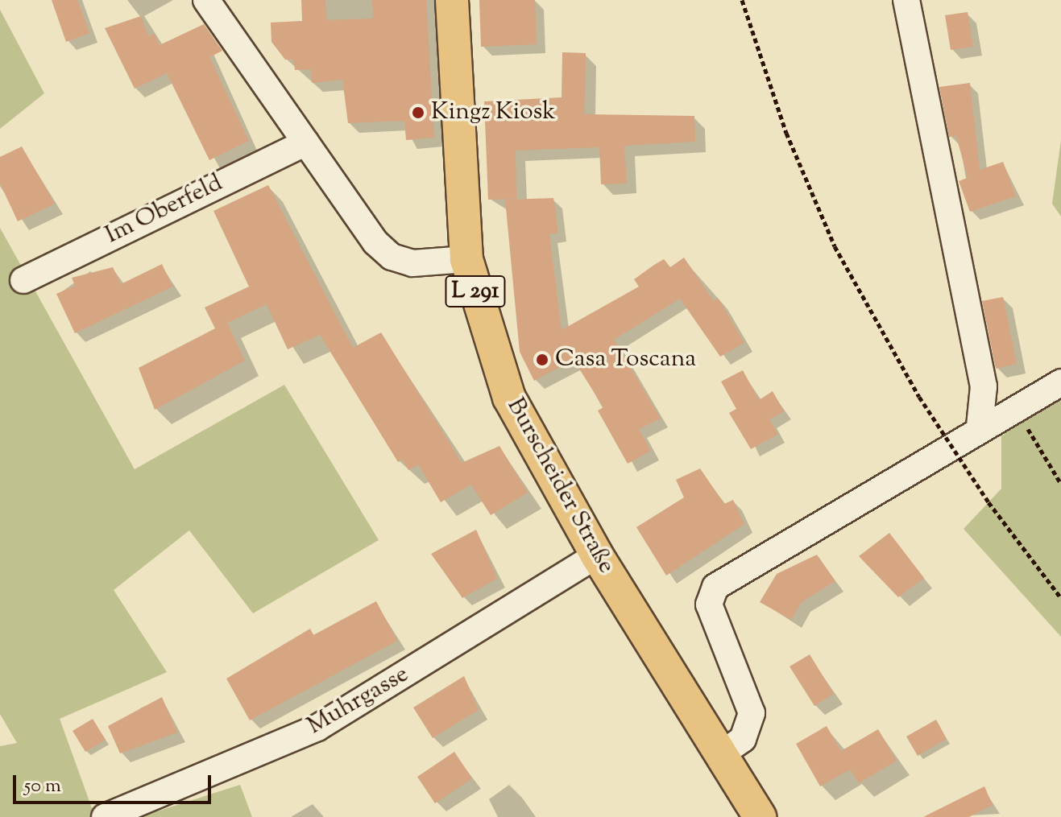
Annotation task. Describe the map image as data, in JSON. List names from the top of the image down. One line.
{"streets":{"main road":["L 291","Burscheider Straße"],"street":["Im Oberfeld","Muhrgasse"]},"crossings":[["Burscheider Straße","Muhrgasse"]],"places":["Kingz Kiosk","Casa Toscana"],"scale_bar":"50 m"}
